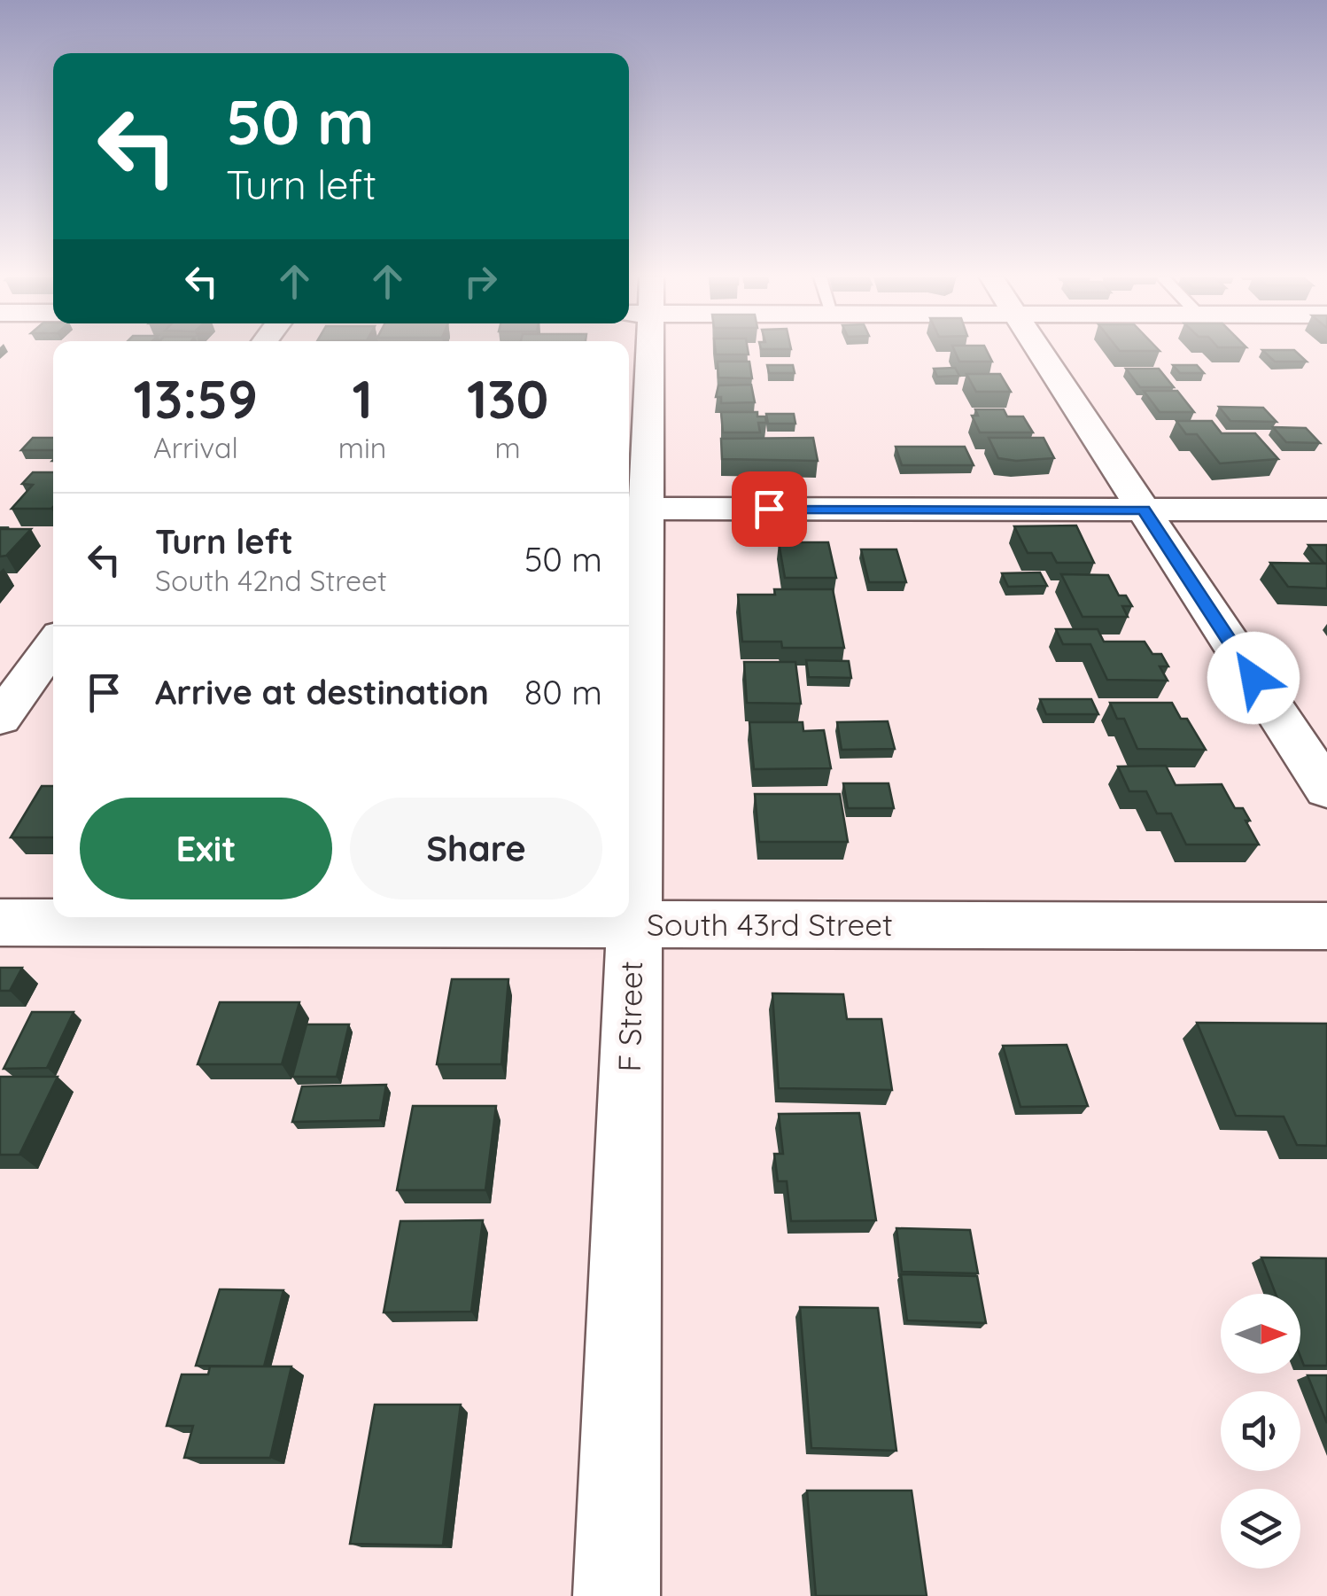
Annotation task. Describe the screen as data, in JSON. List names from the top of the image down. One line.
{"streets":{"street":["South 43rd Street","F Street"]},"crossings":[["South 43rd Street","F Street"]],"north":"right","page":{"turn":["50 m","Turn left"],"eta":["13:59","Arrival","1","min","130","m"],"list":[{"name":"Turn left","note":"South 42nd Street","value":"50 m"},{"name":"Arrive at destination","value":"80 m"}],"buttons":["Exit","Share"]}}
